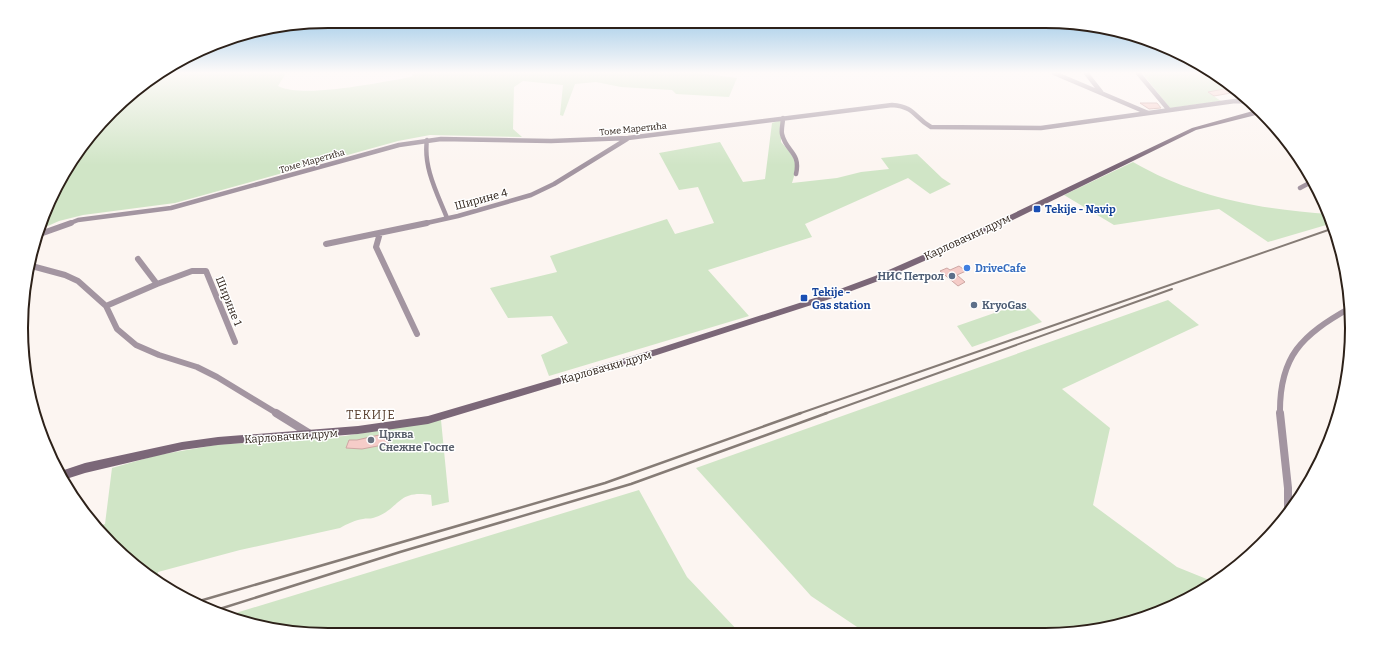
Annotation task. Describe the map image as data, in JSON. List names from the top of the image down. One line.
{"streets":{"main road":["Карловачки друм"],"street":["Томе Маретића","Ширине 4","Ширине 1"]},"crossings":[["Томе Маретића","Ширине 4"]],"districts":["ТЕКИЈЕ"],"places":{"transit":["Tekije - Navip","Tekije - Gas station"],"other":["DriveCafe","НИС Петрол","KryoGas","Црква Снежне Госпе"]}}
